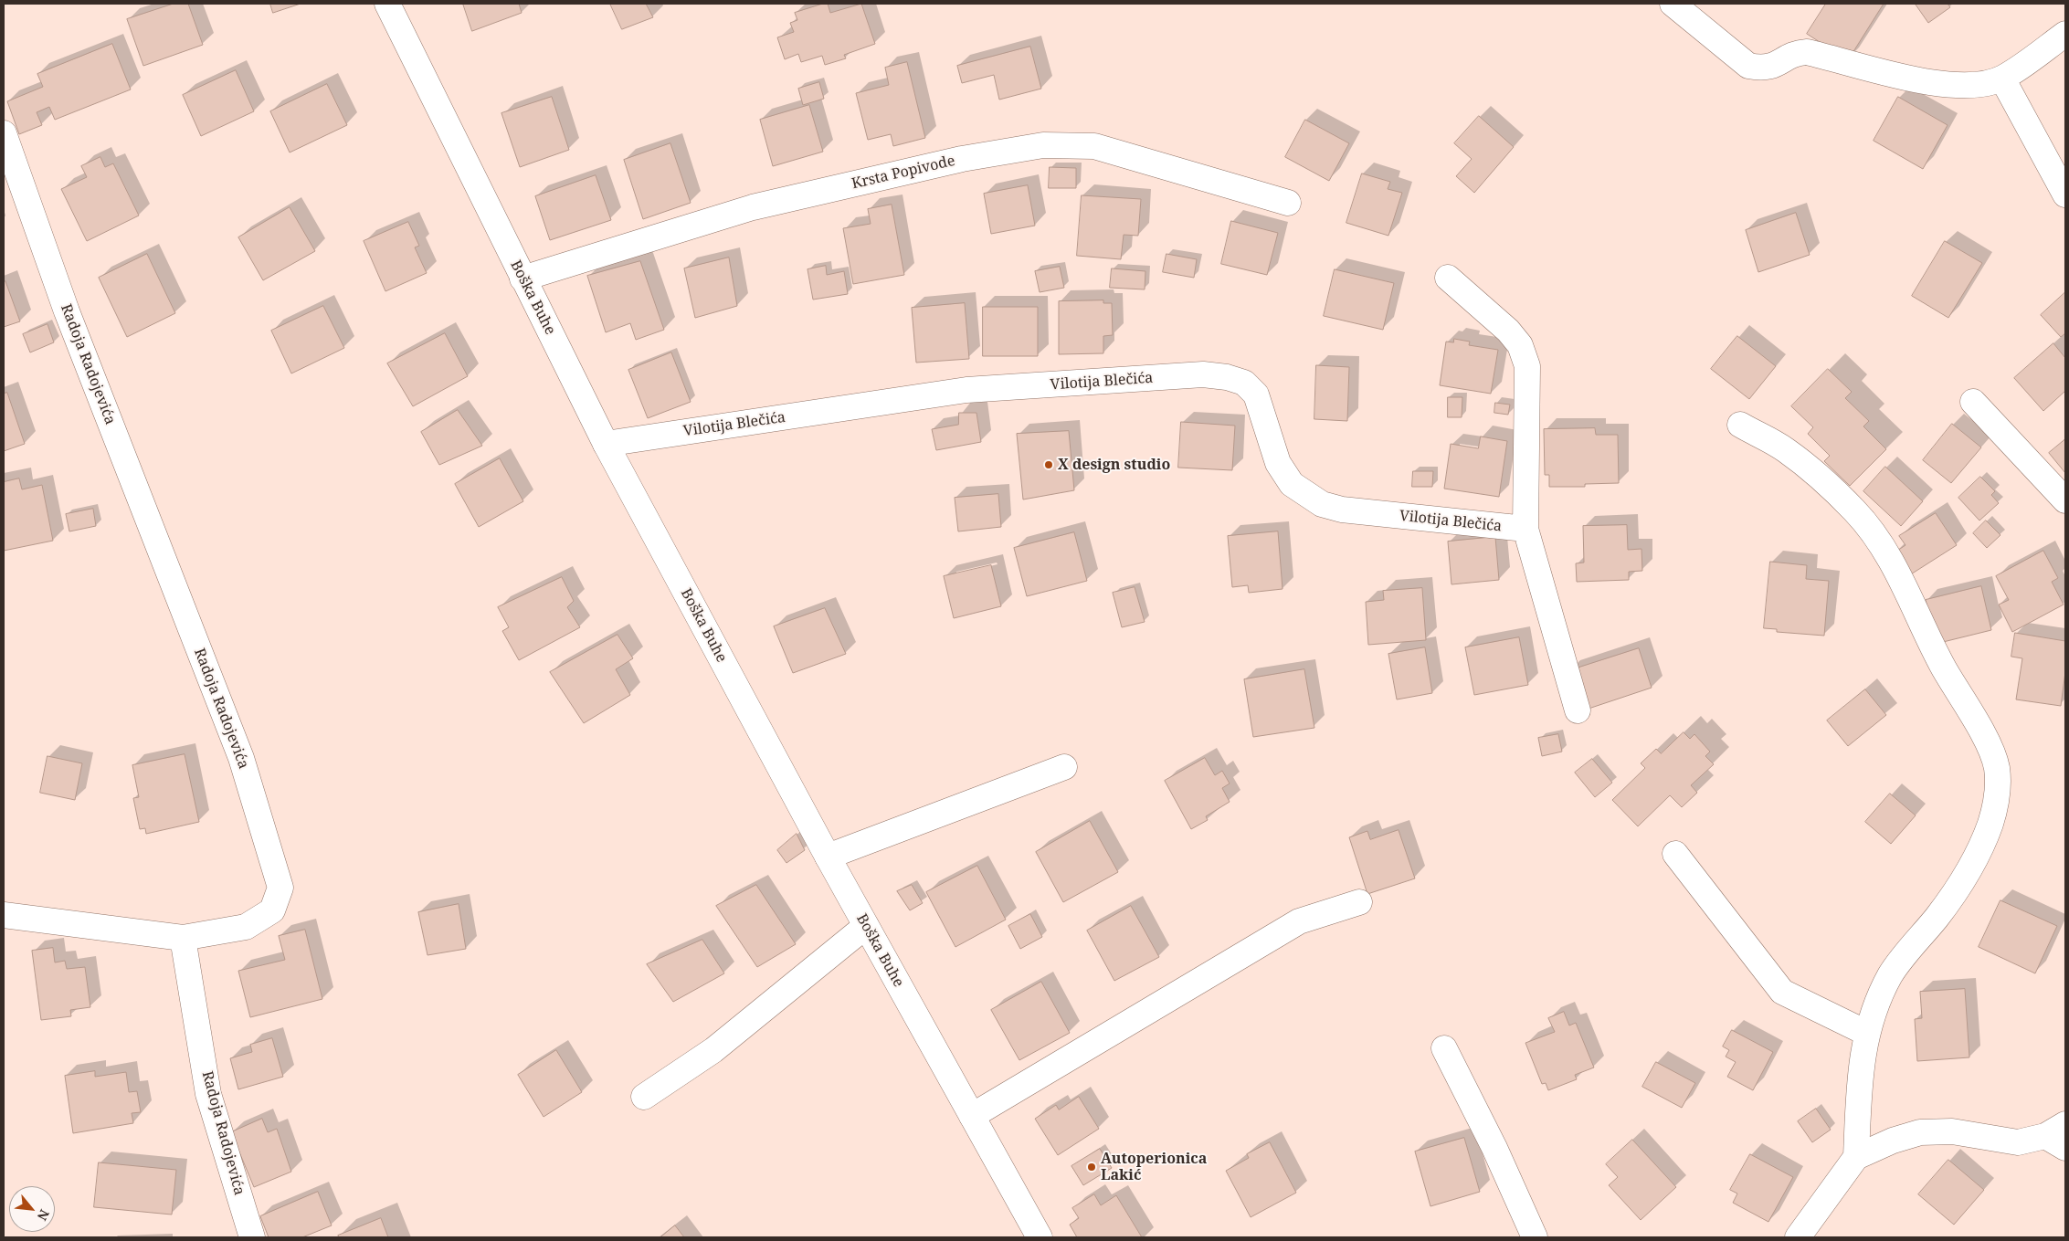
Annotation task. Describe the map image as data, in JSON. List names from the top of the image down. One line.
{"streets":{"street":["Krsta Popivode","Boška Buhe","Radoja Radojevića","Vilotija Blečića"]},"crossings":[["Krsta Popivode","Boška Buhe"],["Boška Buhe","Vilotija Blečića"]],"places":["X design studio","Autoperionica Lakić"],"north":"bottom right"}
